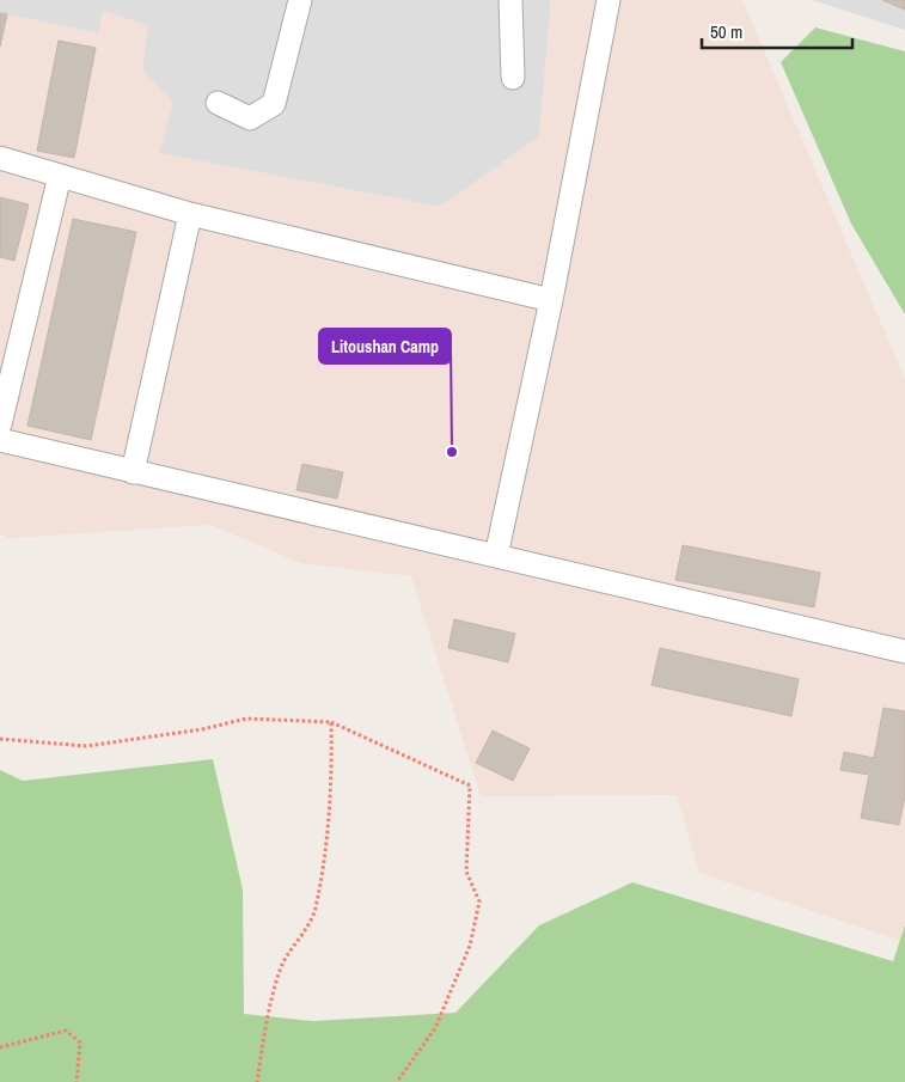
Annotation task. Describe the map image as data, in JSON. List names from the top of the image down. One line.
{"places":["Litoushan Camp"],"scale_bar":"50 m"}
